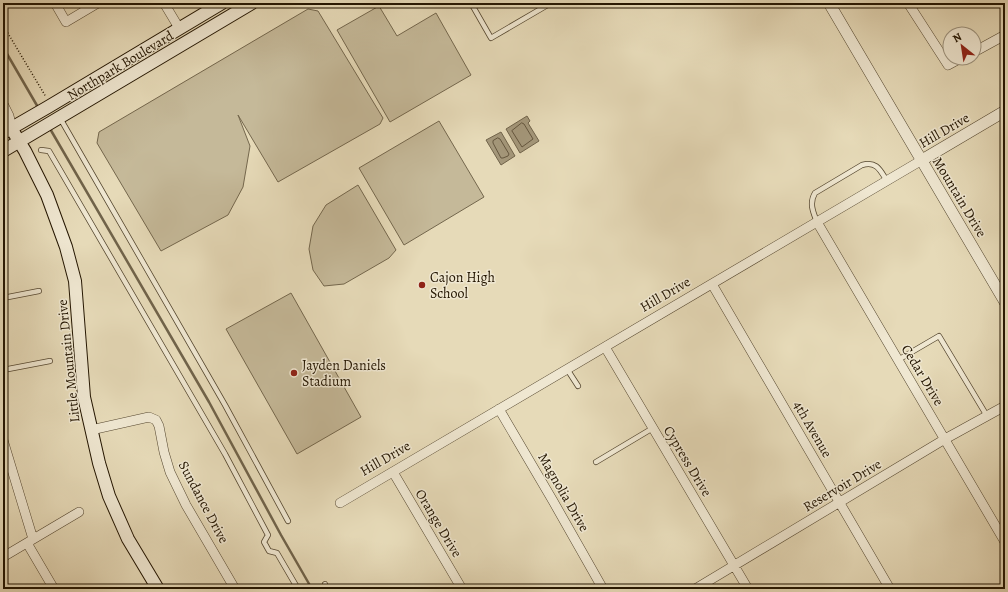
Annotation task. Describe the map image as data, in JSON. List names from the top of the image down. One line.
{"streets":{"main road":["Northpark Boulevard","Little Mountain Drive"],"street":["Hill Drive","Mountain Drive","Cedar Drive","4th Avenue","Cypress Drive","Reservoir Drive","Magnolia Drive","Sundance Drive","Orange Drive"]},"crossings":[["Northpark Boulevard","Little Mountain Drive"],["Hill Drive","Mountain Drive"],["Hill Drive","Cedar Drive"],["Hill Drive","4th Avenue"],["Hill Drive","Cypress Drive"],["Hill Drive","Magnolia Drive"],["Hill Drive","Orange Drive"],["Little Mountain Drive","Sundance Drive"],["Cedar Drive","Reservoir Drive"],["4th Avenue","Reservoir Drive"],["Cypress Drive","Reservoir Drive"]],"places":["Cajon High School","Jayden Daniels Stadium"],"north":"top left"}
